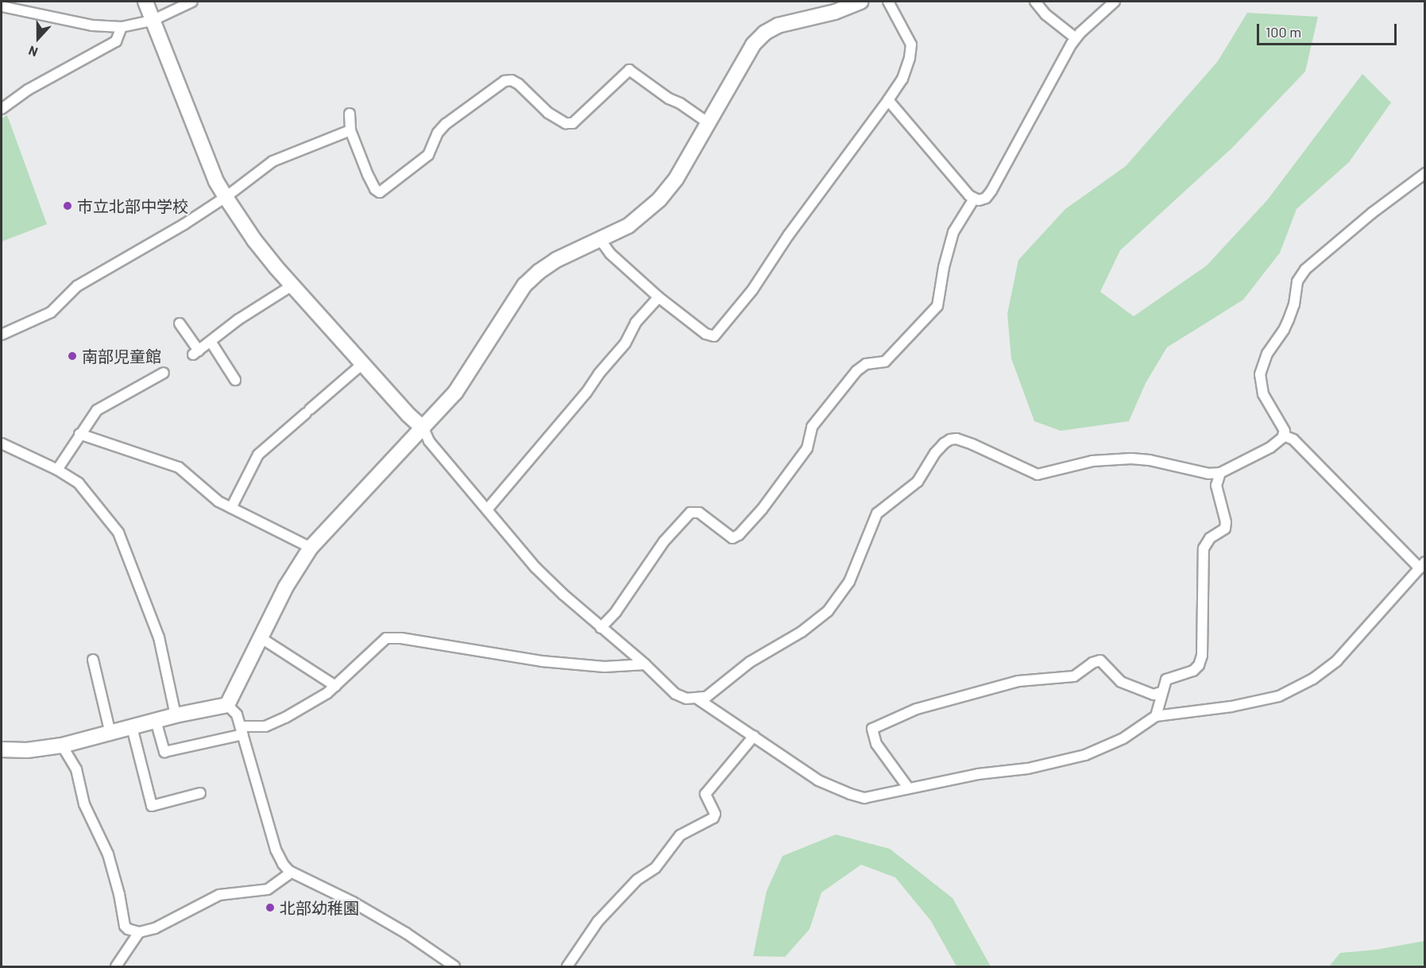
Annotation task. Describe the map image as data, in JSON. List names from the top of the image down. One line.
{"places":["市立北部中学校","南部児童館","北部幼稚園"],"scale_bar":"100 m","north":"bottom"}
